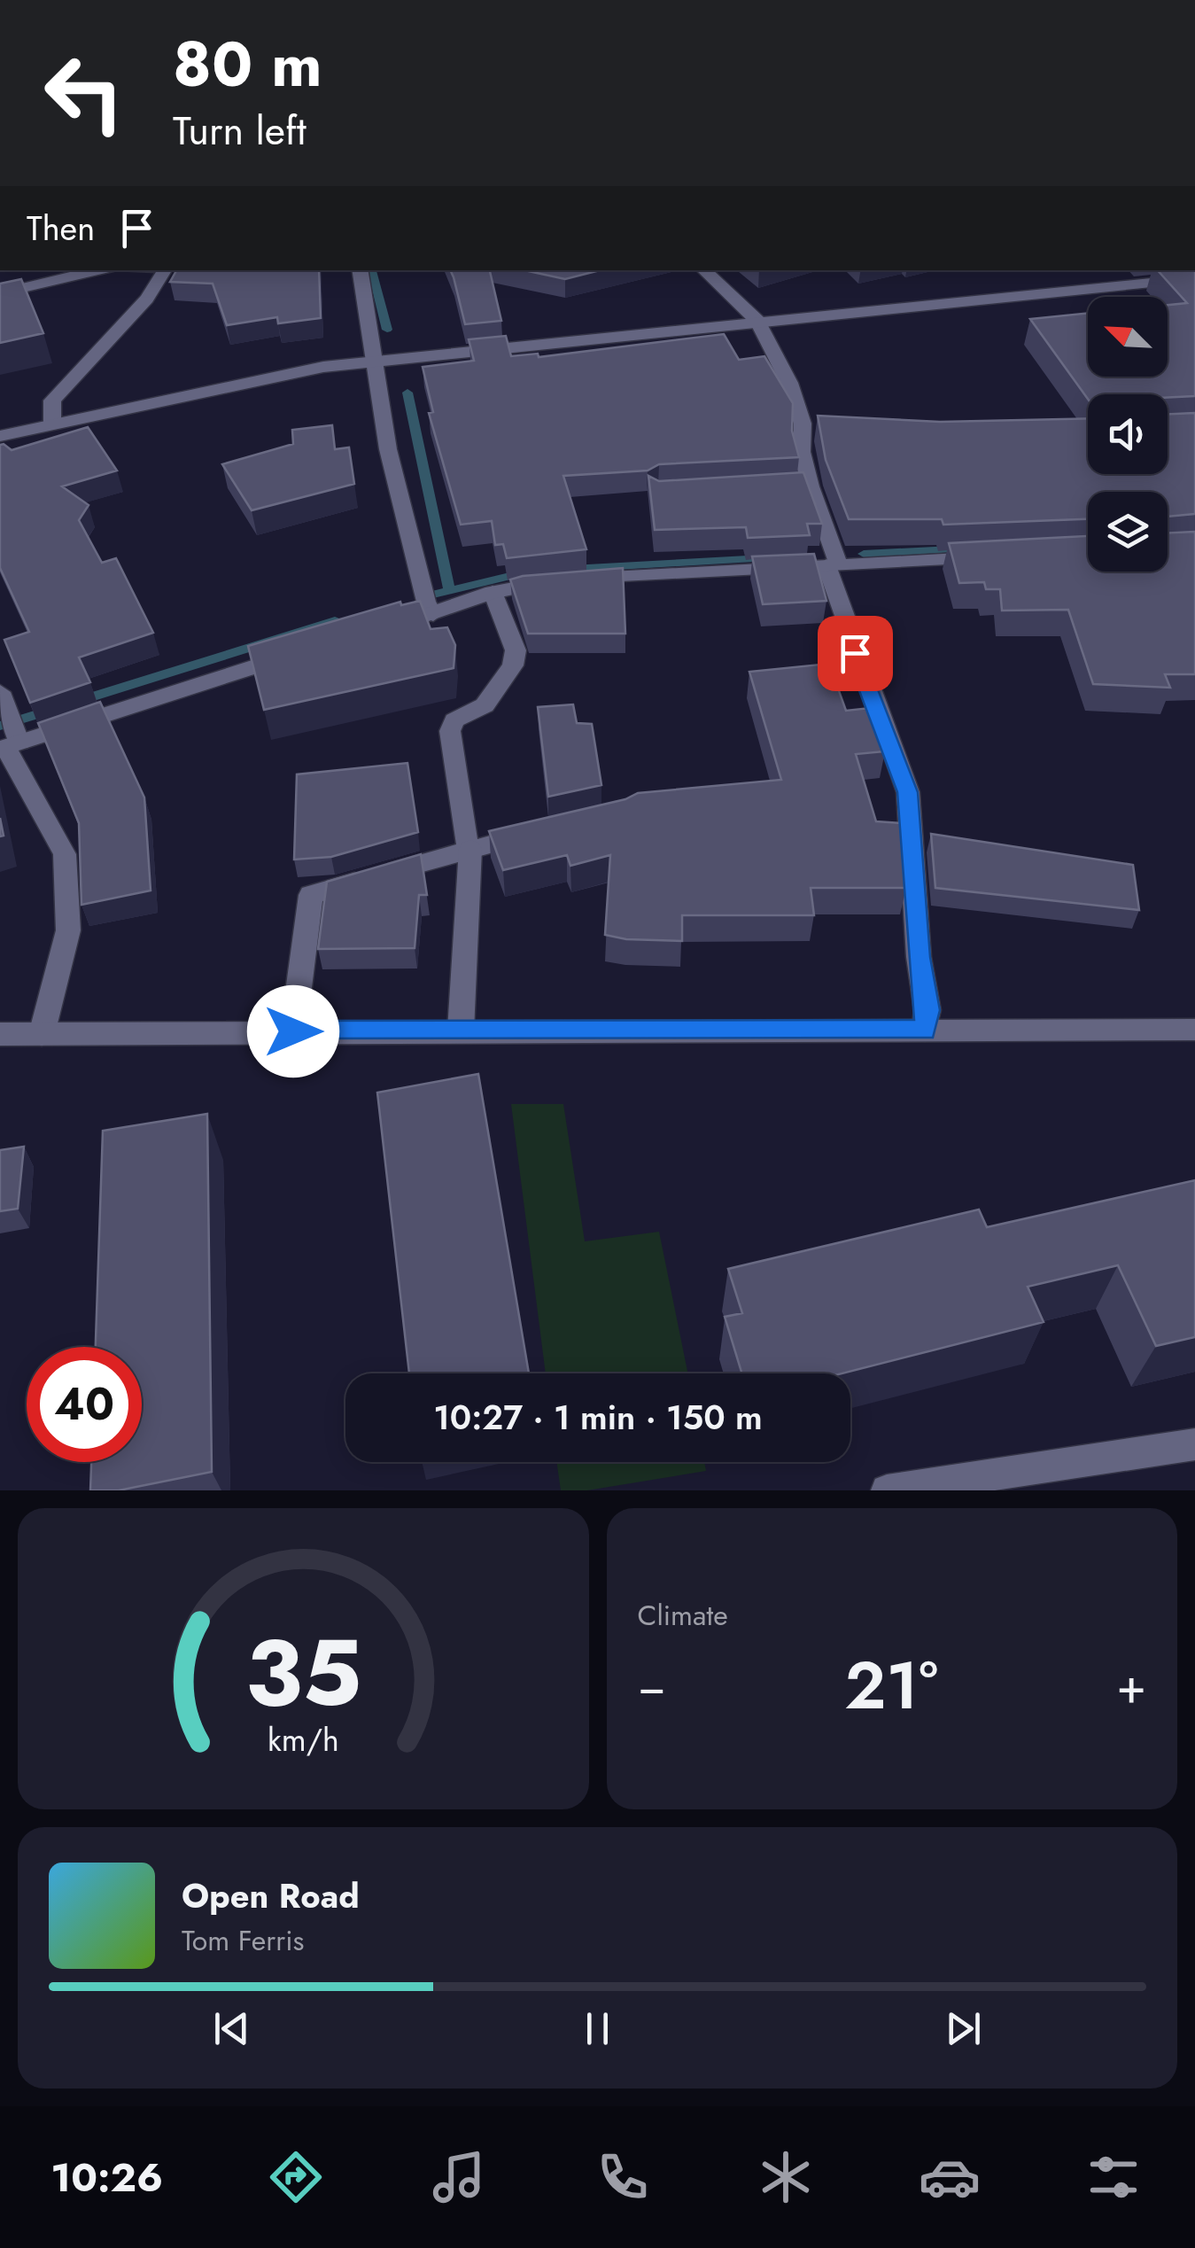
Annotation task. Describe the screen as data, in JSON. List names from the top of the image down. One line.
{"north":"top left","page":{"turn":["80 m","Turn left"],"then":"Then","limit":"40","trip":"10:27 · 1 min · 150 m","tile":"Climate","heat":["−","21°","+"],"song":["Open Road","Tom Ferris"],"tabs":"10:26","gauge":["35","km/h"]}}
